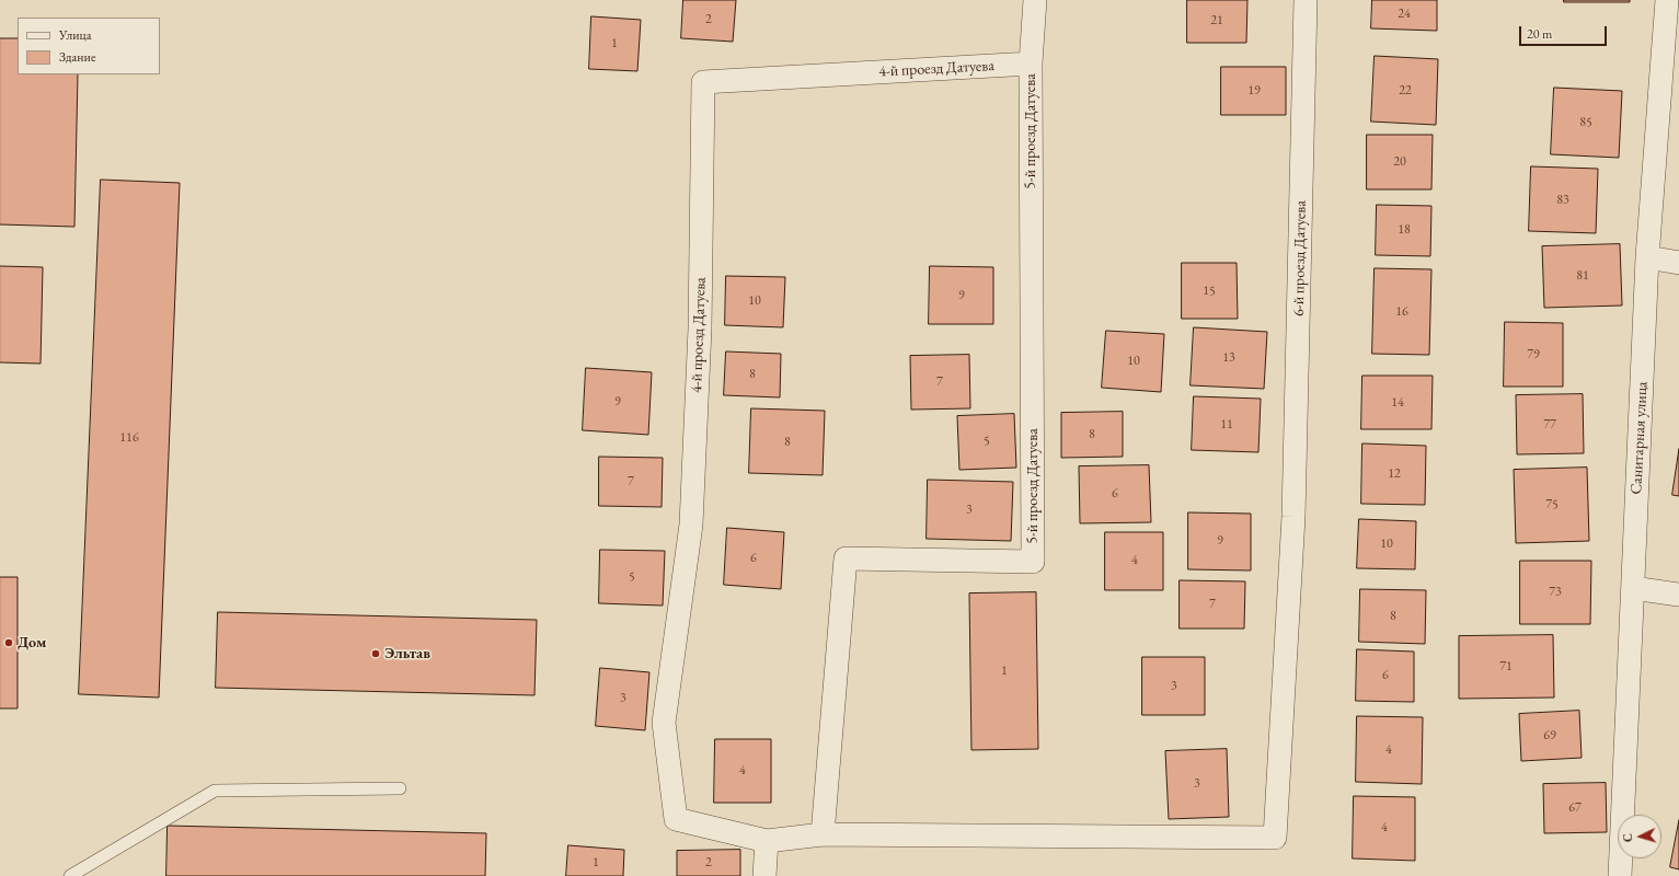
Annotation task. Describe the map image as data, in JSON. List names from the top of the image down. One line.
{"streets":{"street":["4-й проезд Датуева","5-й проезд Датуева","6-й проезд Датуева","Санитарная улица"]},"crossings":[["4-й проезд Датуева","5-й проезд Датуева"],["5-й проезд Датуева","6-й проезд Датуева"]],"places":["Дом","Эльтав"],"house_numbers":["24","2","21","1","19","22","85","20","83","18","81","15","9","10","16","79","13","10","8","7","9","14","11","77","8","116","5","8","12","7","6","75","3","9","10","6","4","5","73","7","8","71","1","6","3","3","69","4","4","3","67","4","1","2"],"legend":["Улица","Здание"],"scale_bar":"20 m","north":"left"}
